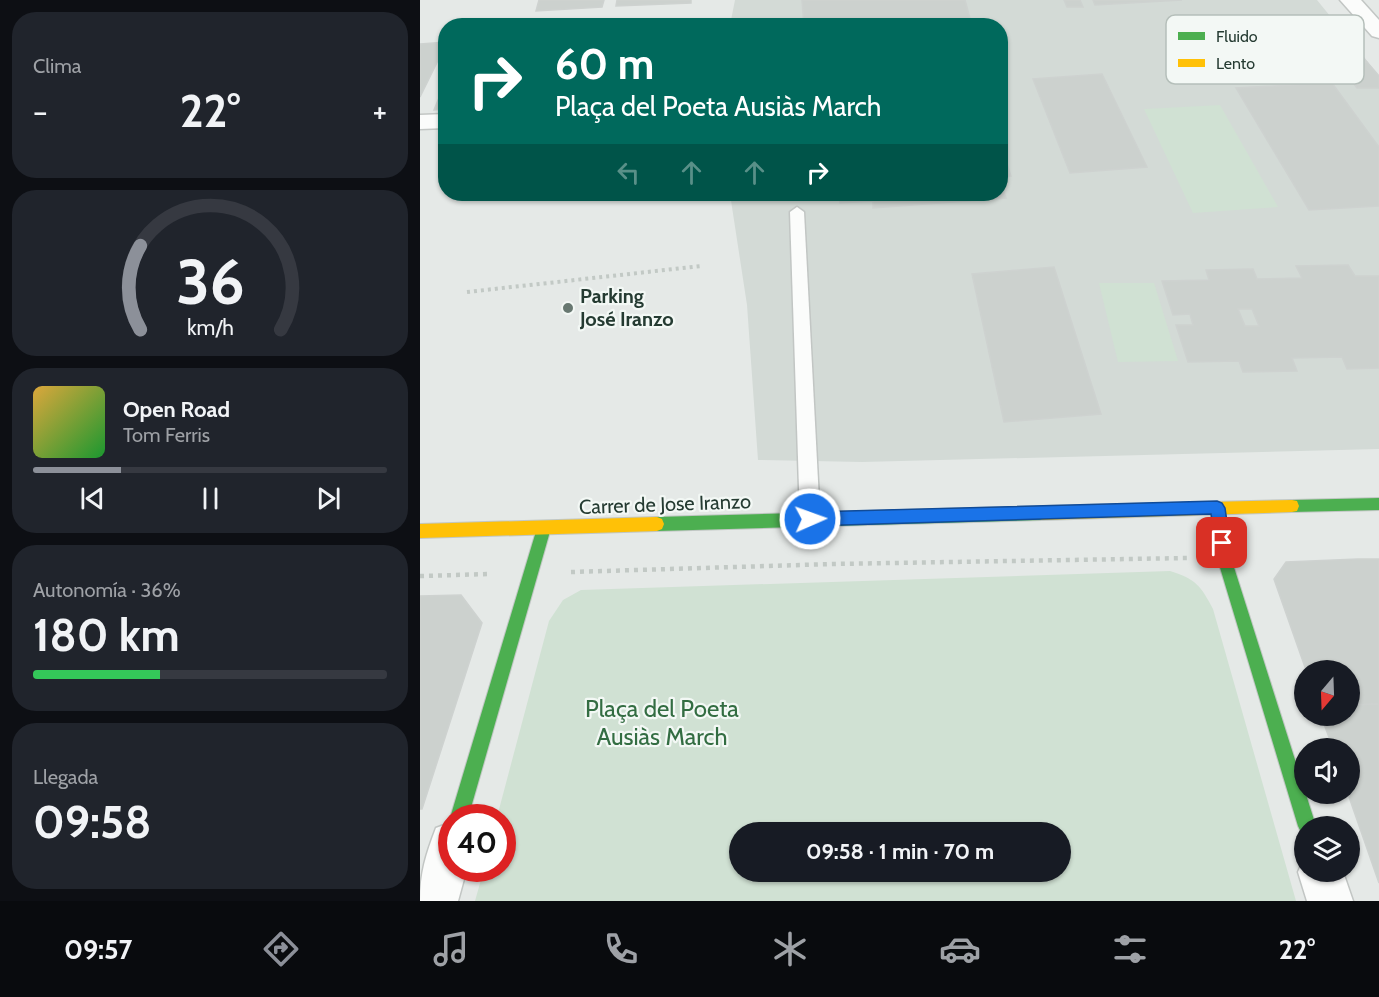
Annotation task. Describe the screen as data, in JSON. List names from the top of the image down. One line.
{"streets":{"street":["Carrer de Jose Iranzo"]},"parks":["Plaça del Poeta Ausiàs March"],"places":["Parking José Iranzo"],"legend":["Fluido","Lento"],"north":"bottom","page":{"tile":["Clima",["Autonomía · 36%","180 km"],["Llegada","09:58"]],"turn":["60 m","Plaça del Poeta Ausiàs March"],"heat":["−","22°","+"],"song":["Open Road","Tom Ferris"],"limit":"40","trip":"09:58 · 1 min · 70 m","tabs":["09:57","22°"],"gauge":["36","km/h"]}}
